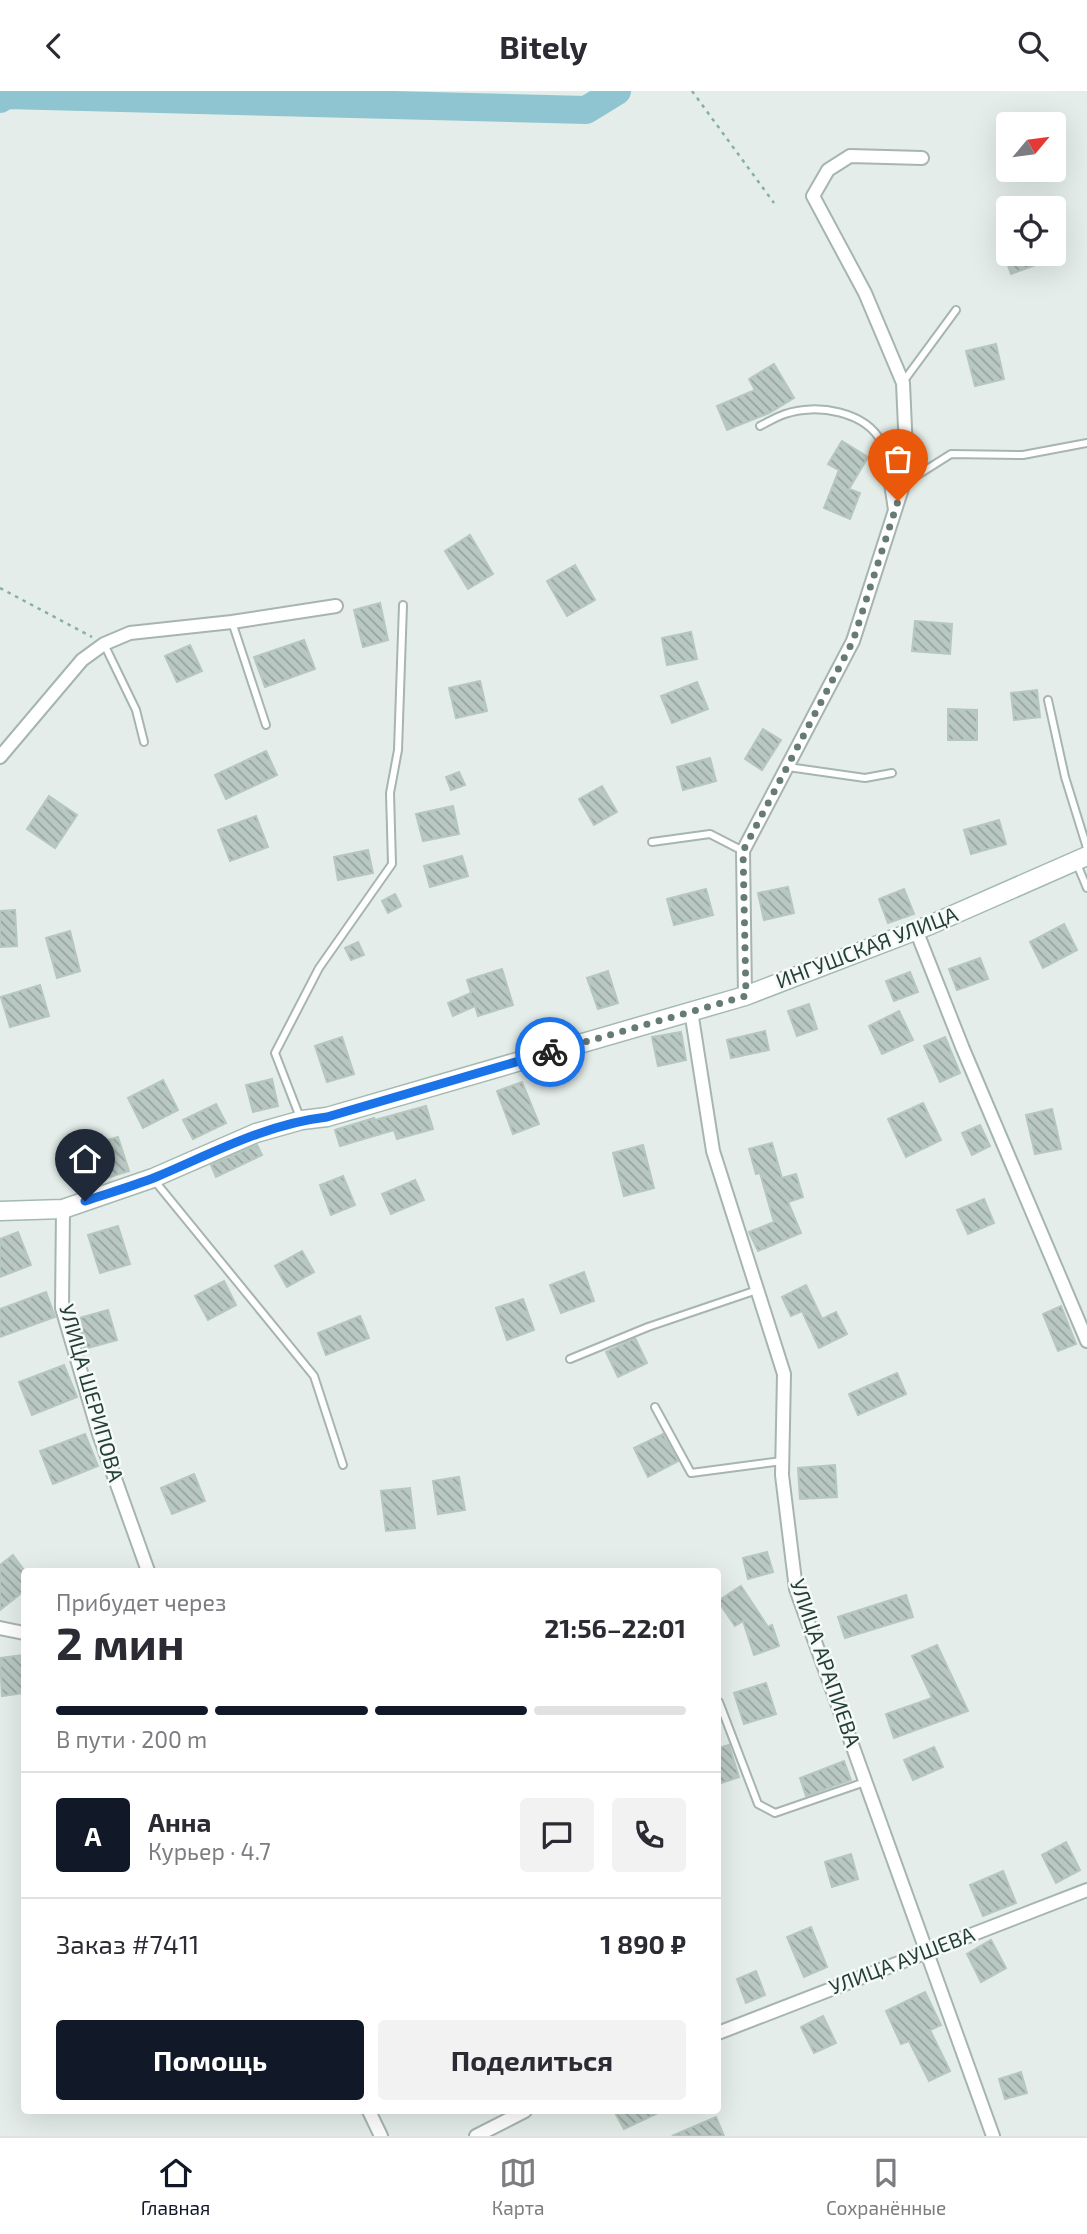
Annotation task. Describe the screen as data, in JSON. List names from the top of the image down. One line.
{"streets":{"street":["ИНГУШСКАЯ УЛИЦА","УЛИЦА ШЕРИПОВА","УЛИЦА АРАПИЕВА","УЛИЦА АУШЕВА"]},"crossings":[["ИНГУШСКАЯ УЛИЦА","УЛИЦА ШЕРИПОВА"],["ИНГУШСКАЯ УЛИЦА","УЛИЦА АРАПИЕВА"],["УЛИЦА АРАПИЕВА","УЛИЦА АУШЕВА"]],"north":"top right","page":{"header":"Bitely","heading":["2 мин","Прибудет через","21:56–22:01"],"panel":["Анна","Курьер · 4.7","Заказ #7411","1 890 ₽"],"bar":"В пути · 200 m","round":"А","buttons":["Помощь","Поделиться"],"tabs":["Главная","Карта","Сохранённые"]}}
